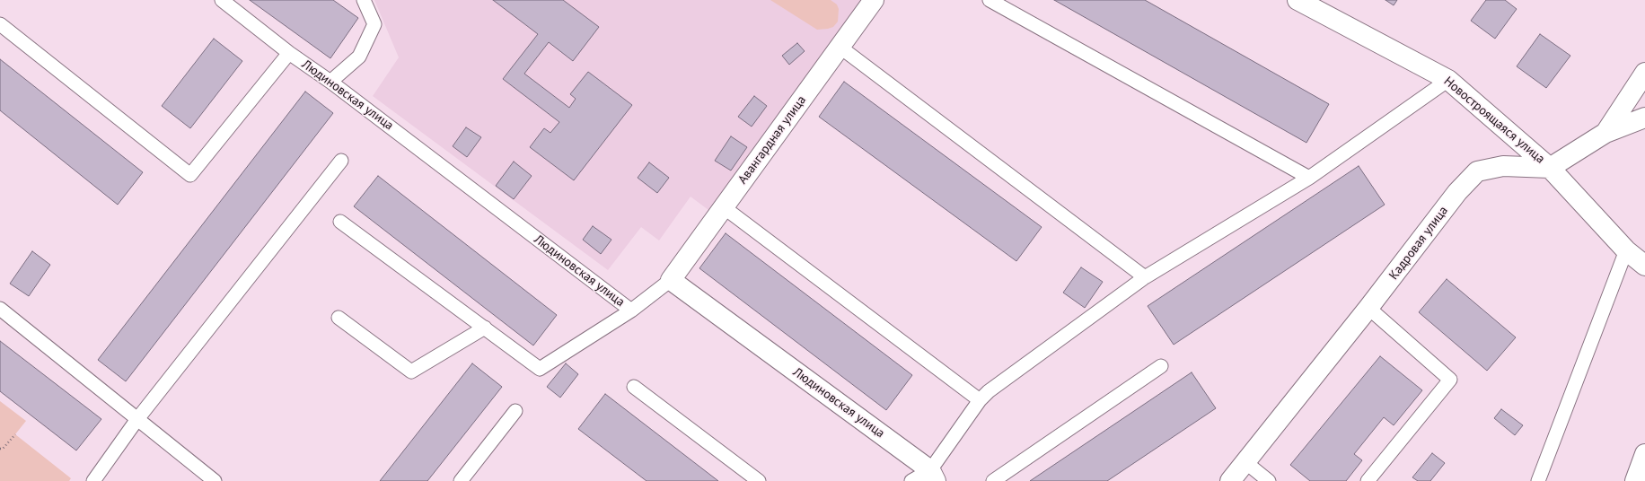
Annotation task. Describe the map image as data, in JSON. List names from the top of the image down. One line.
{"streets":{"street":["Людиновская улица","Новостроящаяся улица","Авангардная улица","Кадровая улица"]},"crossings":[["Людиновская улица","Авангардная улица"],["Новостроящаяся улица","Кадровая улица"]]}
